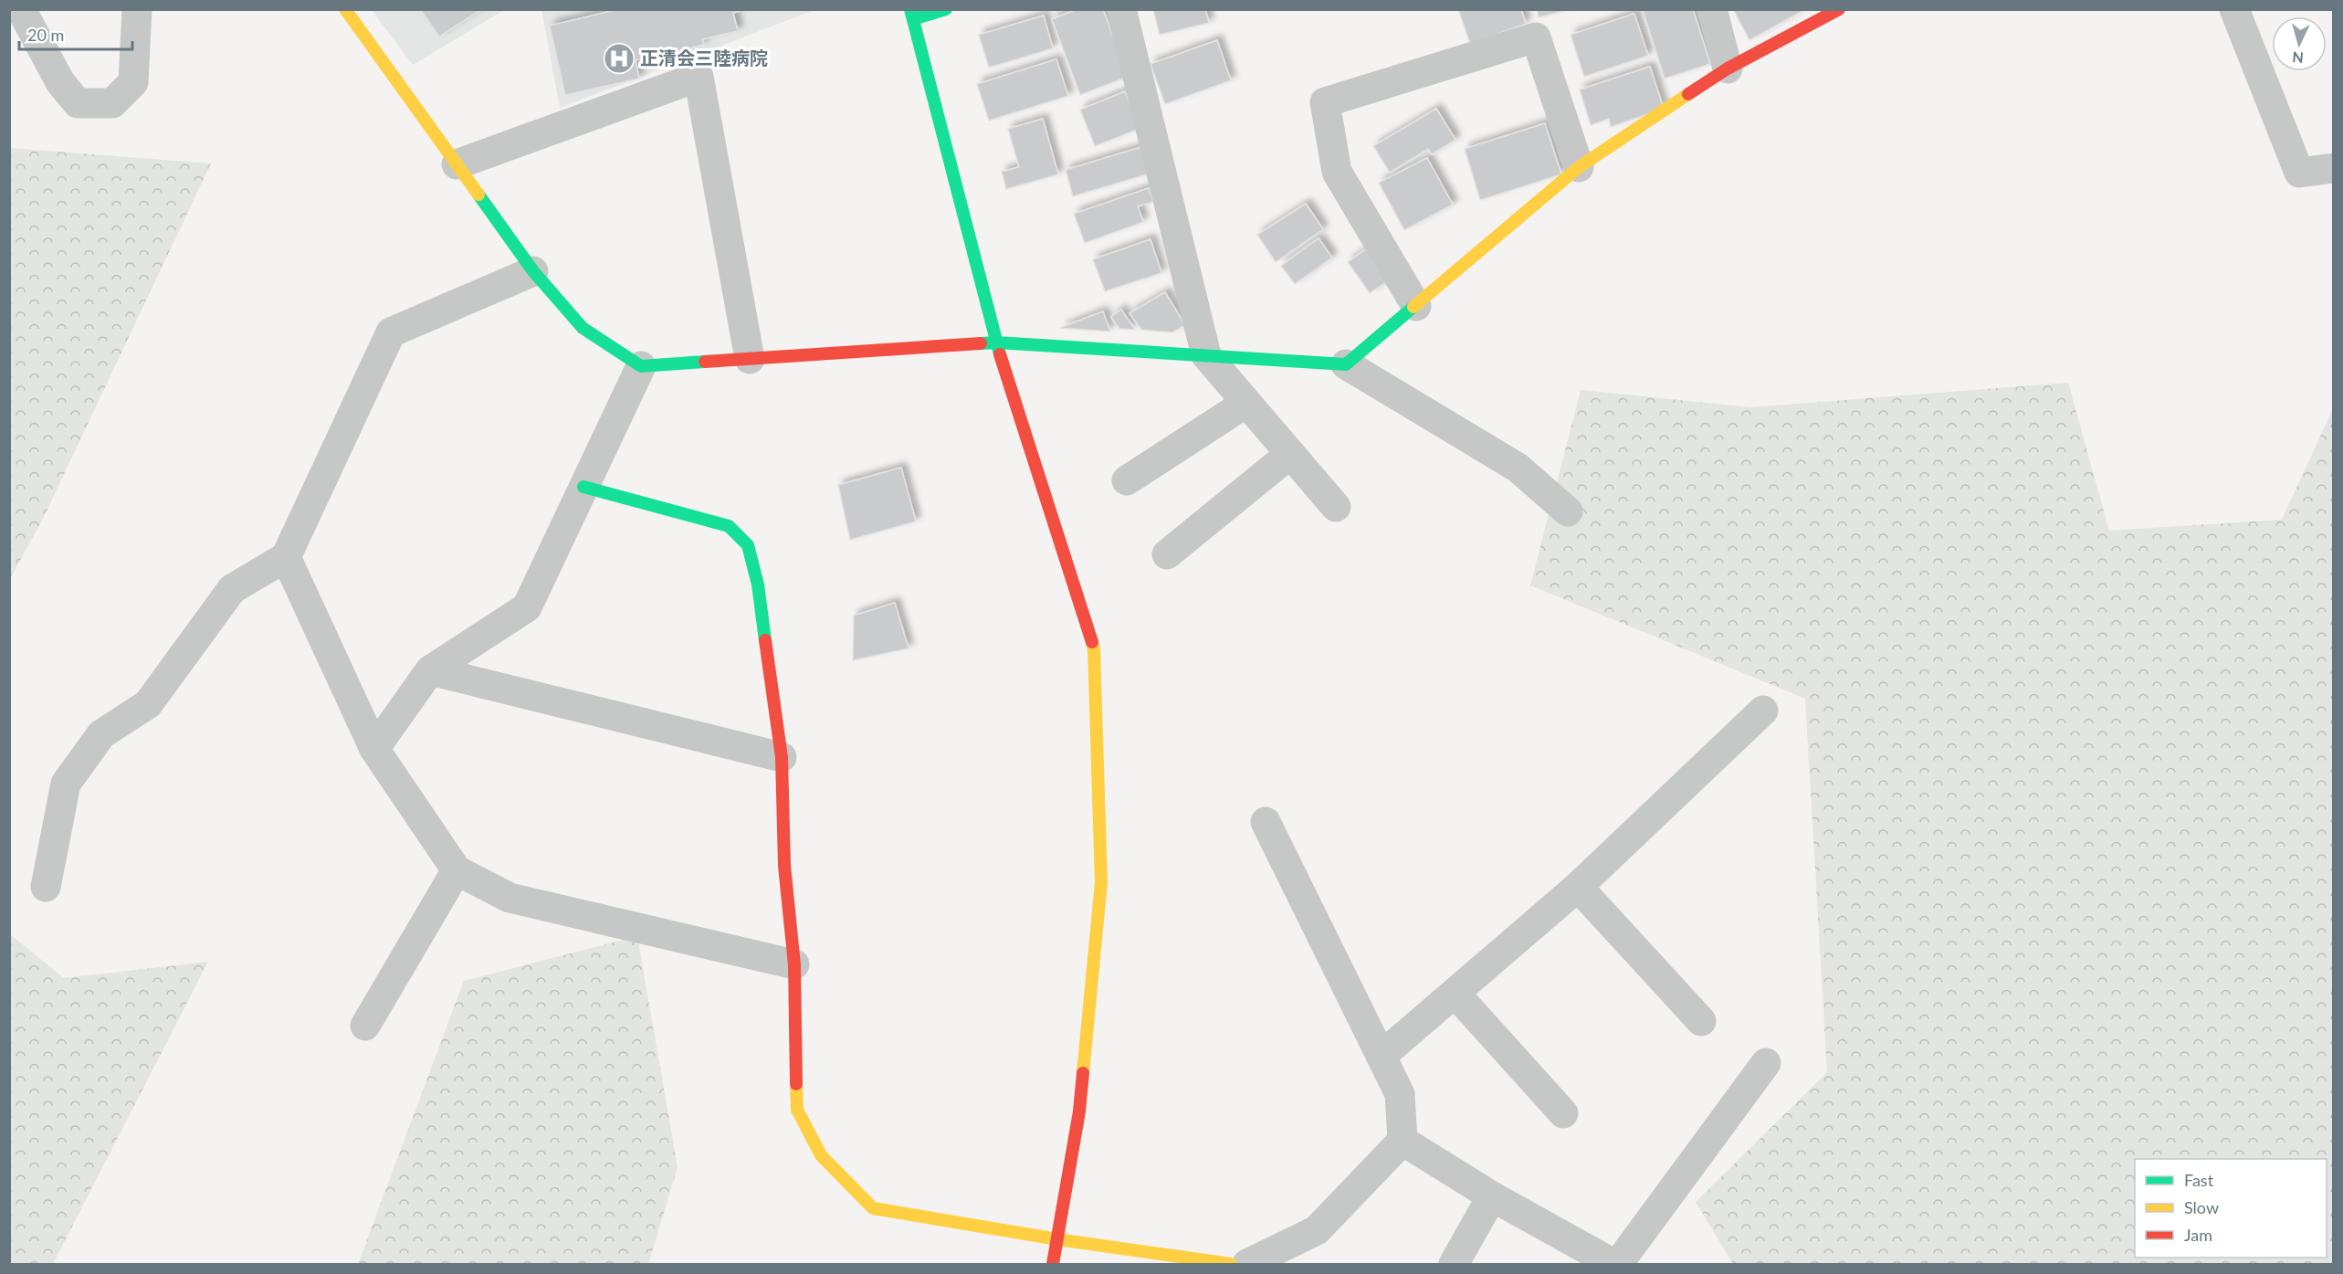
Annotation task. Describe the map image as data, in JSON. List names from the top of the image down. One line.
{"places":{"hospital":["正清会三陸病院"]},"legend":["Fast","Slow","Jam"],"scale_bar":"20 m","north":"bottom"}
